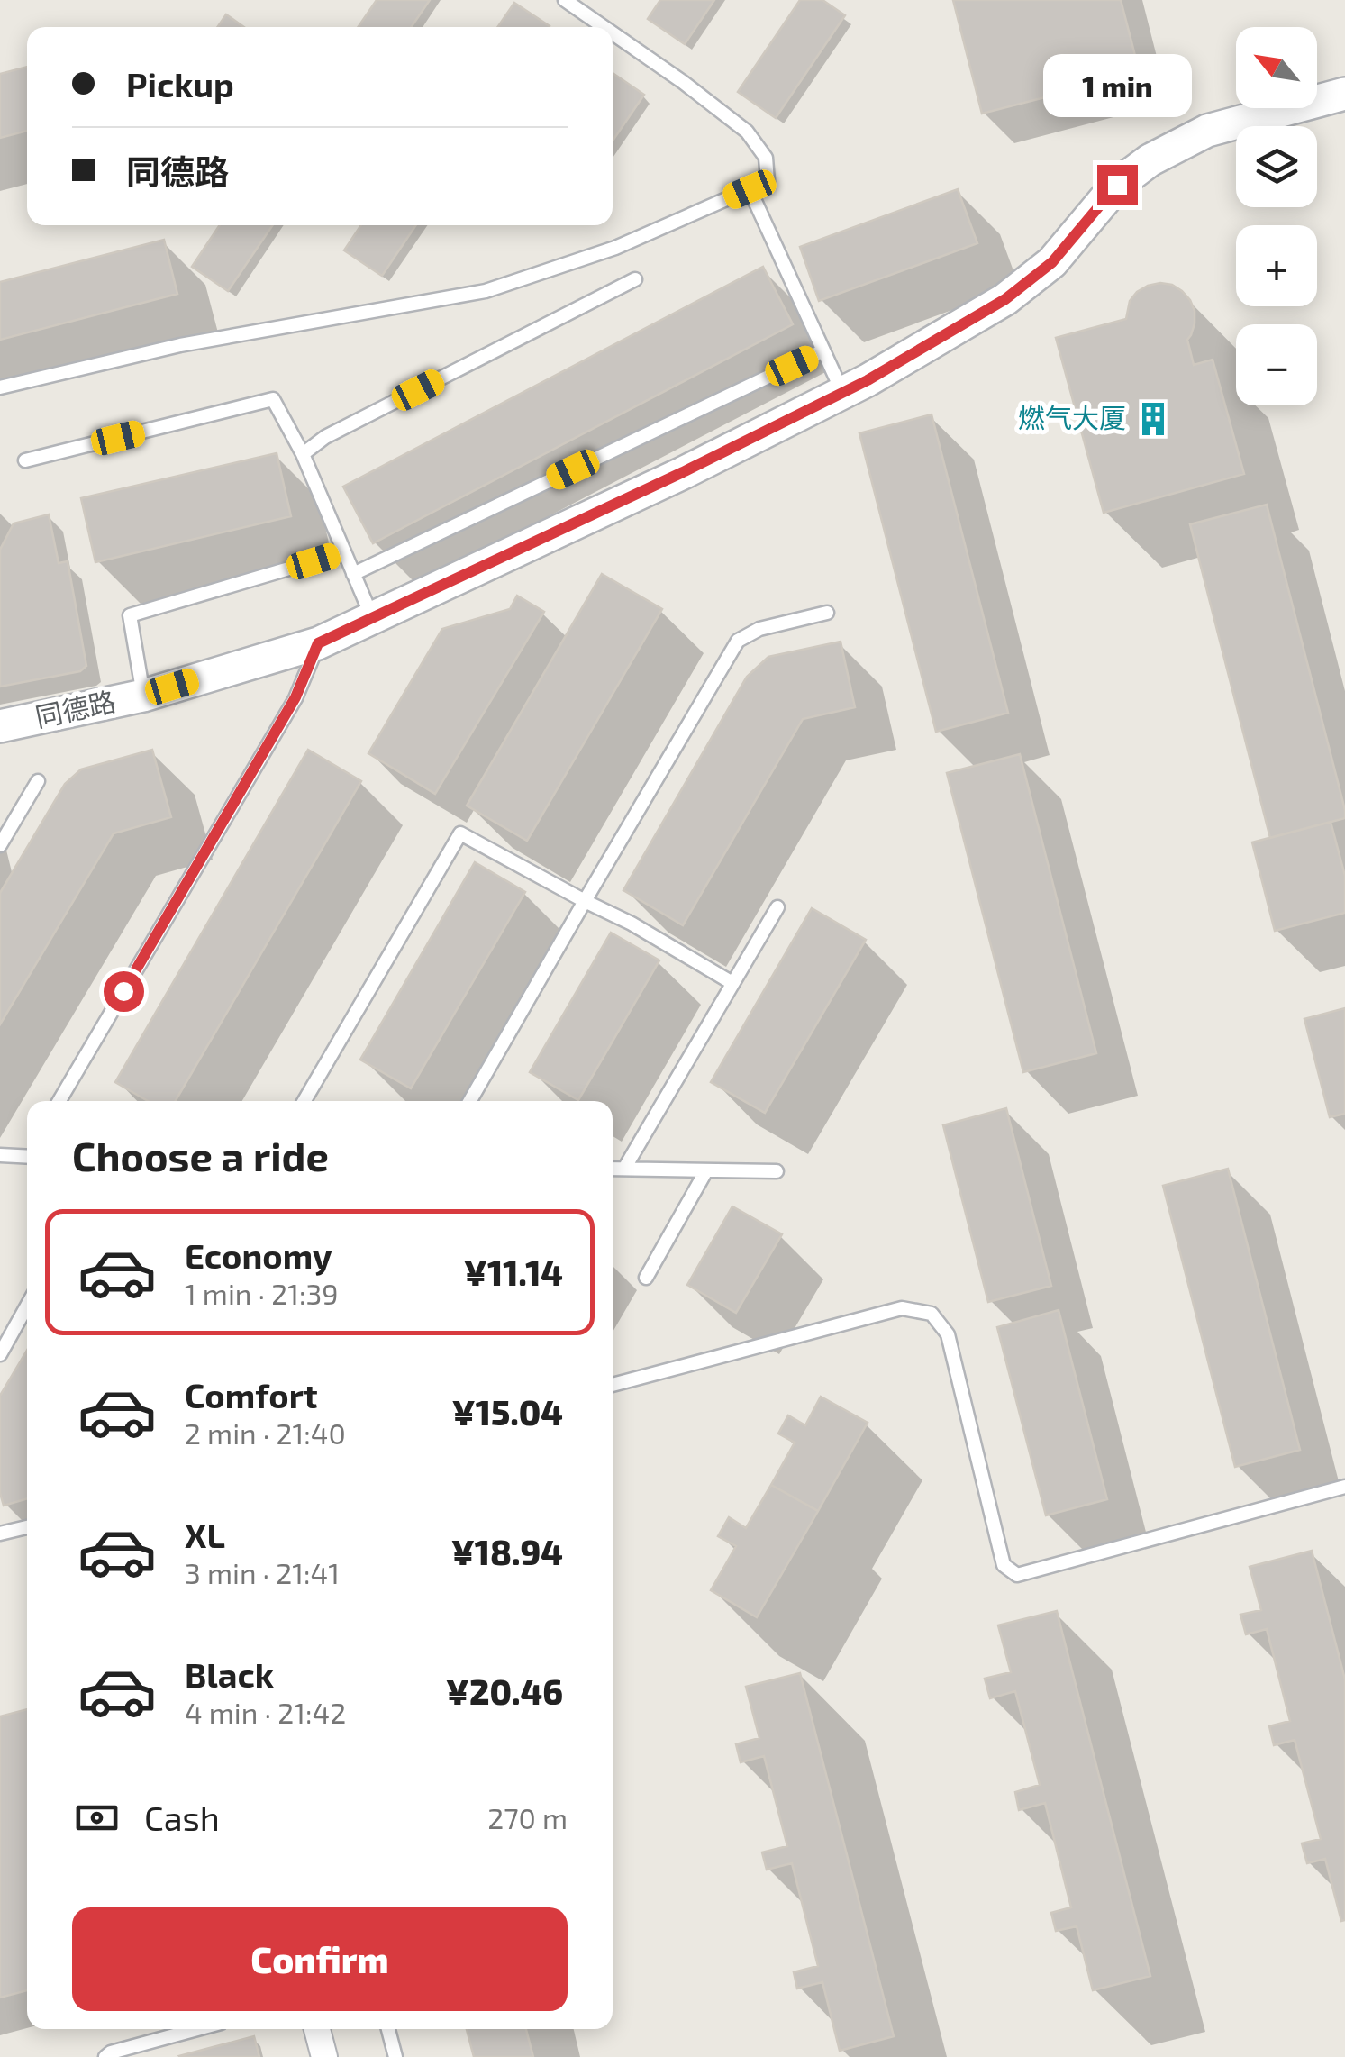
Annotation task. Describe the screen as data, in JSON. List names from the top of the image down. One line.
{"streets":{"street":["同德路"]},"places":{"building":["燃气大厦"]},"north":"top left","page":{"map_buttons":["+","−"],"banner":["Pickup","同德路"],"bubble":"1 min","heading":"Choose a ride","list":[{"name":"Economy","note":"1 min · 21:39","value":"¥11.14"},{"name":"Comfort","note":"2 min · 21:40","value":"¥15.04"},{"name":"XL","note":"3 min · 21:41","value":"¥18.94"},{"name":"Black","note":"4 min · 21:42","value":"¥20.46"}],"pay":["Cash","270 m"],"buttons":"Confirm"}}
